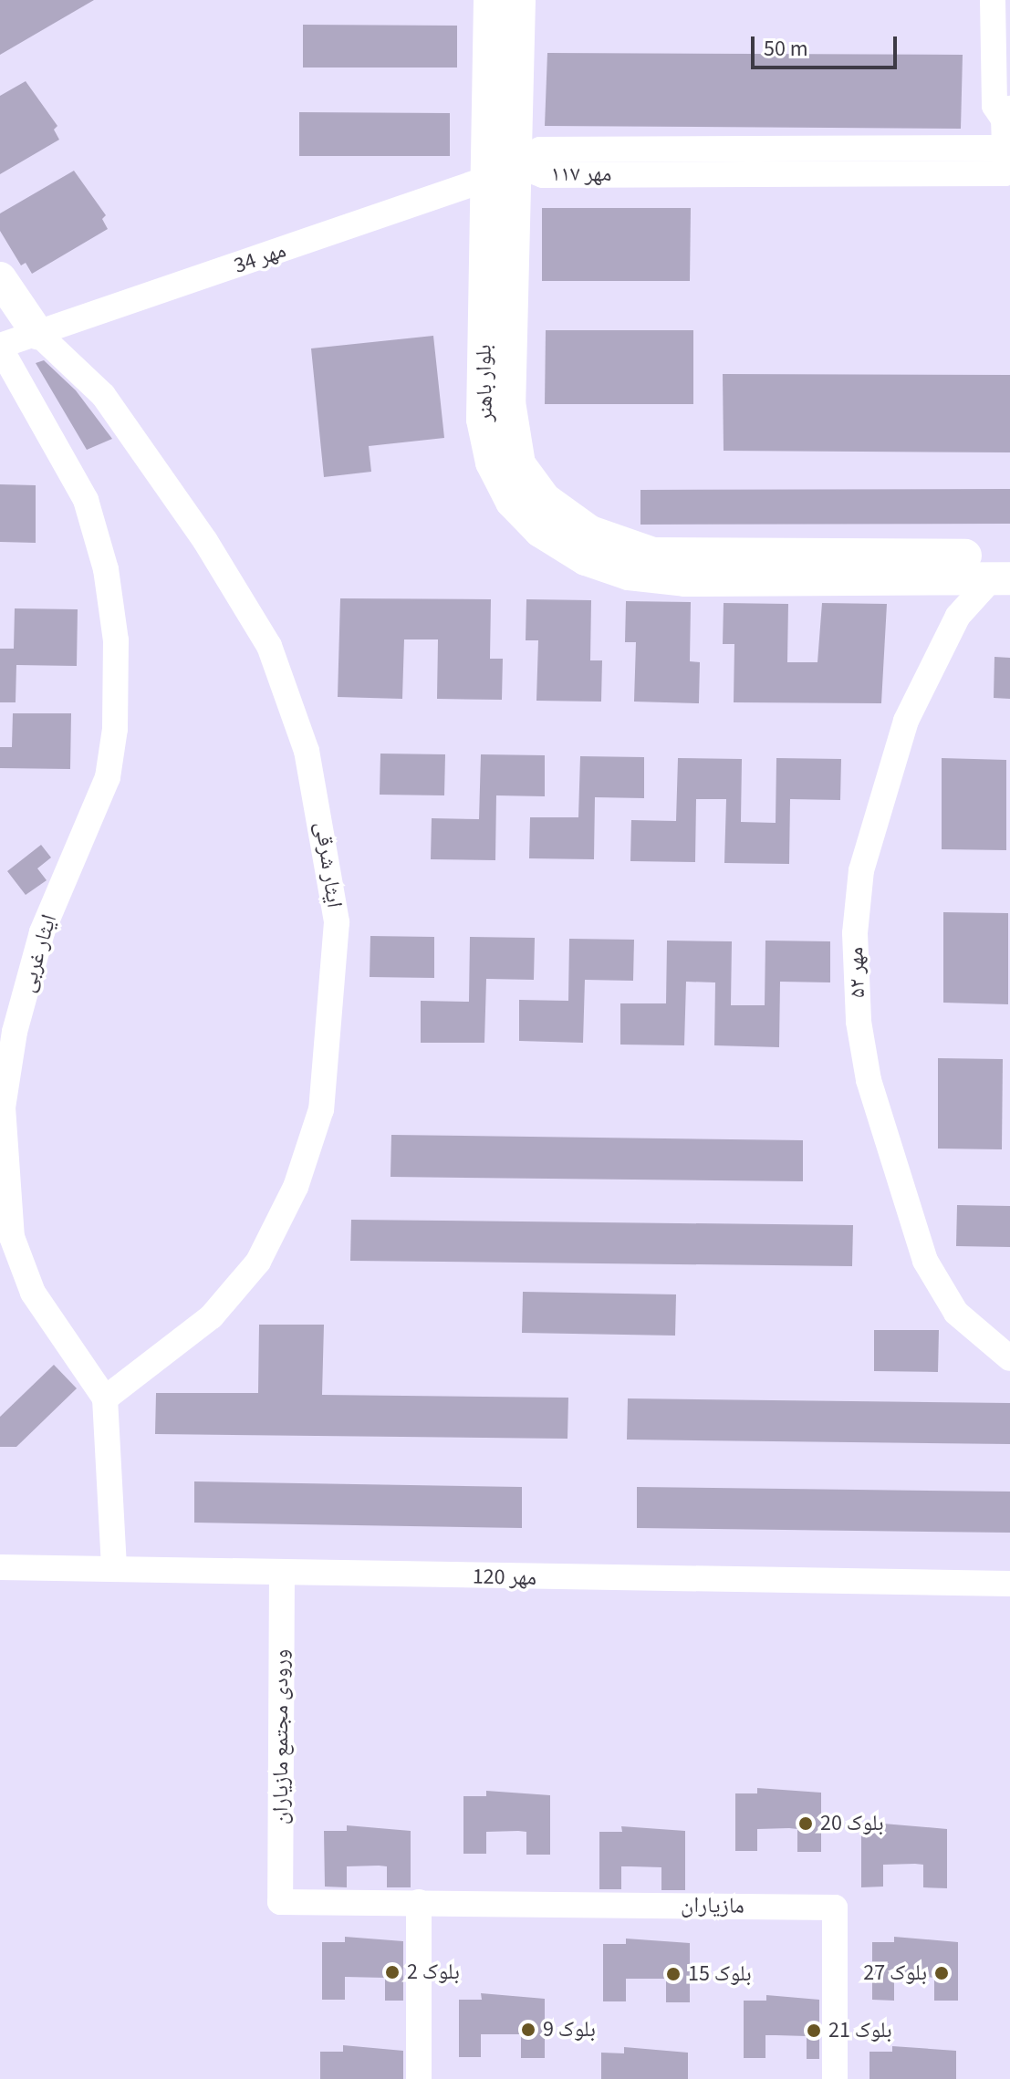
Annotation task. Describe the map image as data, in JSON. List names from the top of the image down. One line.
{"streets":{"main road":["بلوار باهنر"],"street":["مهر ۱۱۷","مهر 34","ایثار شرقی","ایثار غربی","مهر ۵۲","مهر 120","ورودی مجتمع مازیاران","مازیاران"]},"crossings":[["مهر ۱۱۷","مهر 34"],["مهر ۱۱۷","بلوار باهنر"],["مهر 34","بلوار باهنر"],["مهر 34","ایثار شرقی"],["مهر 34","ایثار غربی"],["بلوار باهنر","مهر ۵۲"],["ایثار شرقی","ایثار غربی"],["مهر 120","ورودی مجتمع مازیاران"],["ورودی مجتمع مازیاران","مازیاران"]],"places":["بلوک 20","بلوک 2","بلوک 27","بلوک 15","بلوک 9","بلوک 21"],"scale_bar":"50 m"}
